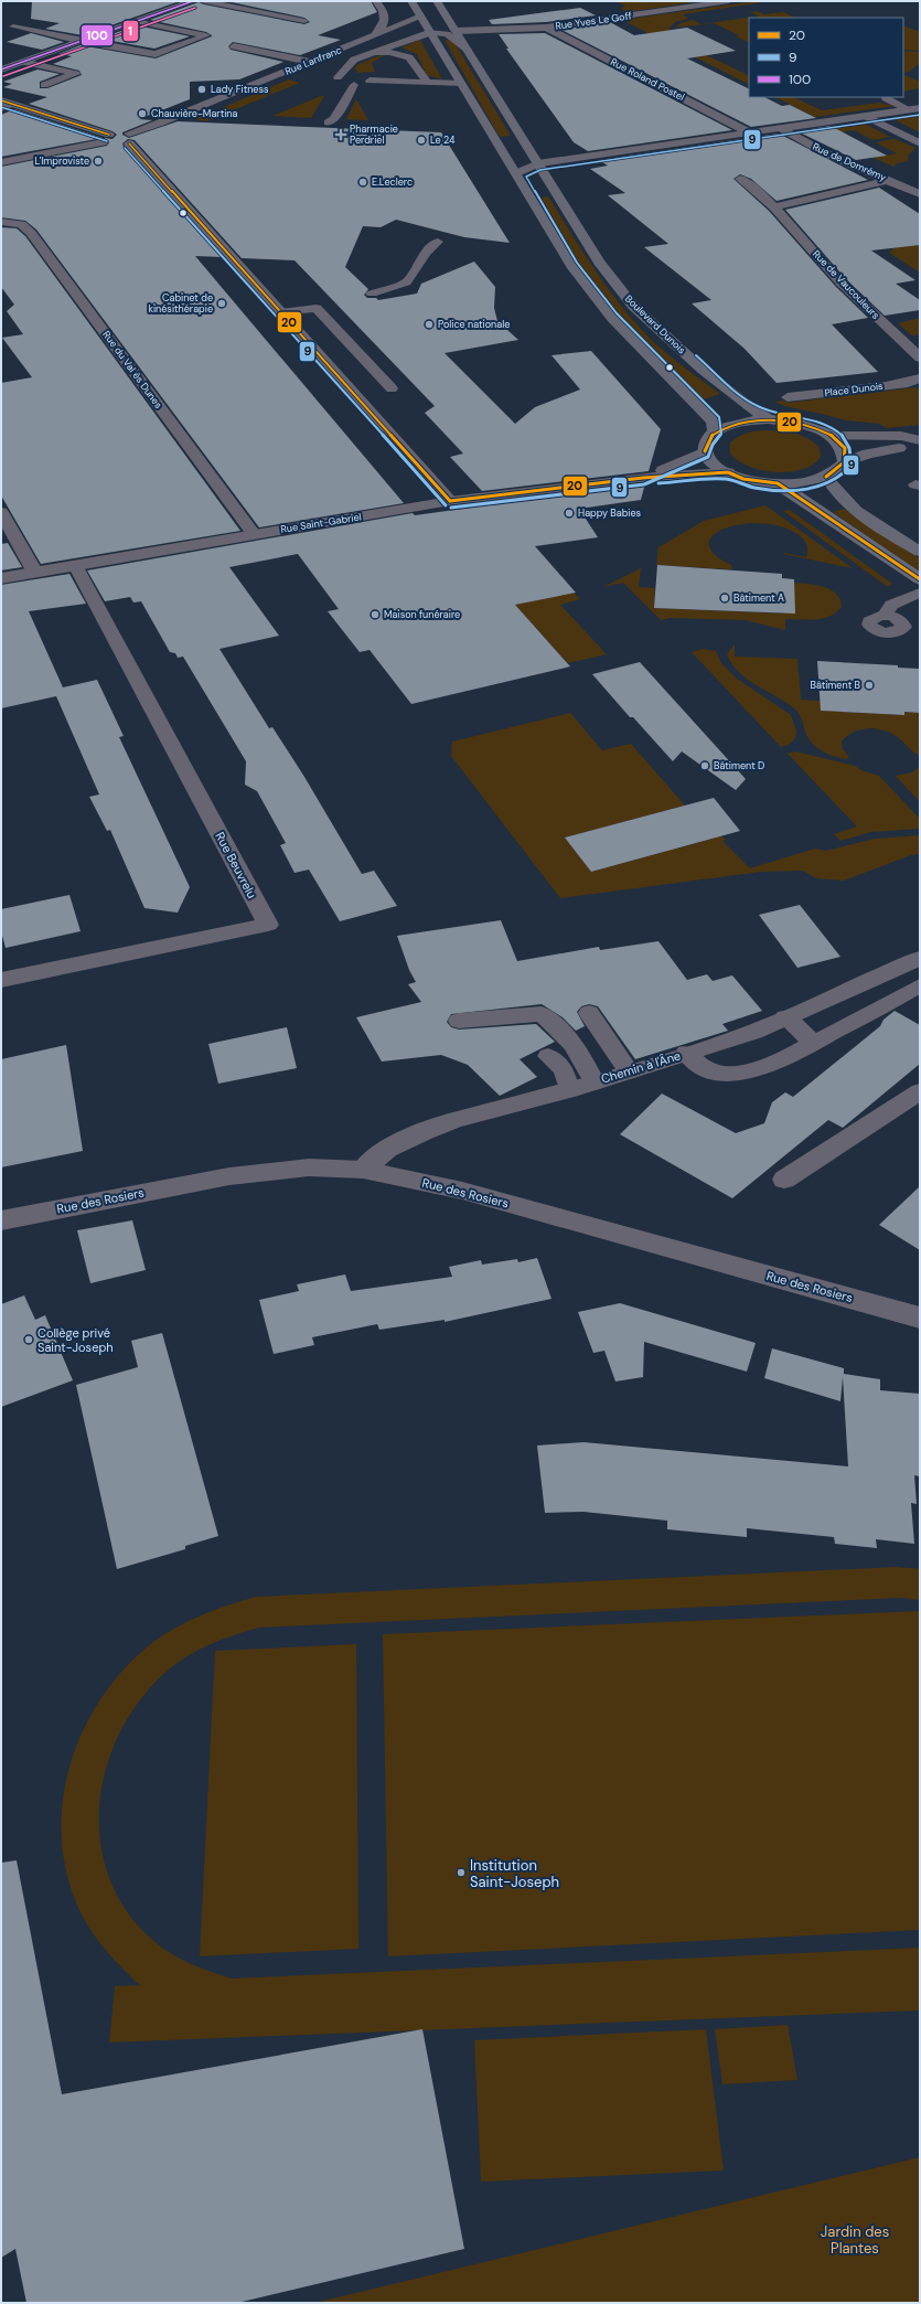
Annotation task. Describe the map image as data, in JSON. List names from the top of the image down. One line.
{"streets":{"main road":["Boulevard Dunois"],"street":["Rue Yves Le Goff","Rue Lanfranc","Rue Roland Postel","Rue de Domrémy","Rue de Vaucouleurs","Rue du Val ès Dunes","Place Dunois","Rue Saint-Gabriel","Rue Beuvrelu","Chemin à l'Âne","Rue des Rosiers"]},"crossings":[["Rue Yves Le Goff","Rue Roland Postel"],["Rue Yves Le Goff","Boulevard Dunois"],["Rue du Val ès Dunes","Rue Saint-Gabriel"],["Rue Saint-Gabriel","Rue Beuvrelu"],["Chemin à l'Âne","Rue des Rosiers"]],"parks":["Jardin des Plantes"],"places":{"other":["Lady Fitness","Chauvière-Martina","Le 24","L'Improviste","E.Leclerc","Cabinet de kinésithérapie","Police nationale","Happy Babies","Bâtiment A","Maison funéraire","Bâtiment B","Bâtiment D","Collège privé Saint-Joseph","Institution Saint-Joseph"],"health":["Pharmacie Perdriel"]},"lines":["transit line 100","transit line 1","transit line 20","transit line 9"],"legend":["20","9","100"]}
